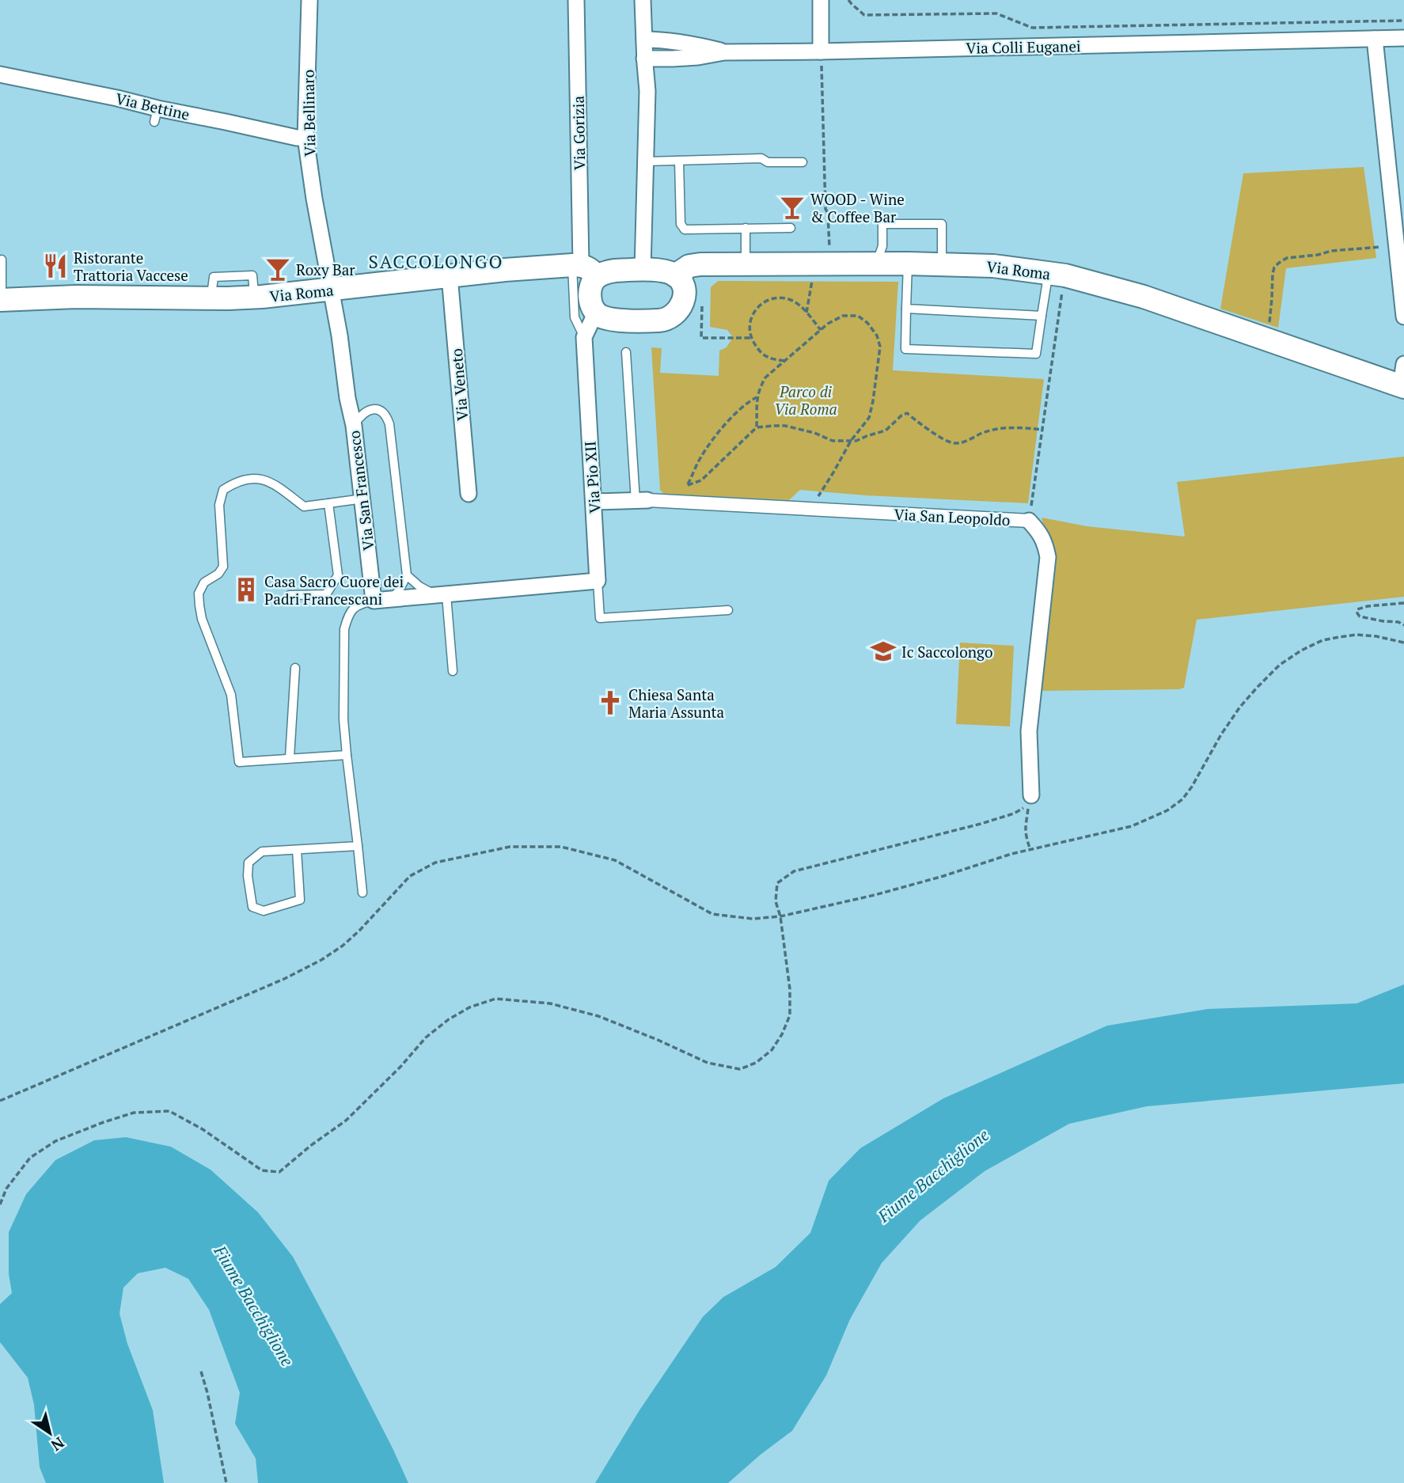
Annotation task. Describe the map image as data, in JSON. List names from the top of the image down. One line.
{"streets":{"main road":["Via Roma"],"street":["Via Colli Euganei","Via Bettine","Via Bellinaro","Via Gorizia","Via Veneto","Via Pio XII","Via San Francesco","Via San Leopoldo"]},"crossings":[["Via Bettine","Via Bellinaro"],["Via Bellinaro","Via Roma"],["Via Bellinaro","Via San Francesco"],["Via Gorizia","Via Roma"],["Via Gorizia","Via Pio XII"],["Via Roma","Via Veneto"],["Via Roma","Via Pio XII"],["Via Roma","Via San Francesco"],["Via Pio XII","Via San Leopoldo"]],"districts":["SACCOLONGO"],"water":["Fiume Bacchiglione"],"parks":["Parco di Via Roma"],"places":{"bar":["WOOD - Wine & Coffee Bar","Roxy Bar"],"restaurant":["Ristorante Trattoria Vaccese"],"building":["Casa Sacro Cuore dei Padri Francescani"],"school or university":["Ic Saccolongo"],"church":["Chiesa Santa Maria Assunta"]},"north":"bottom right"}
